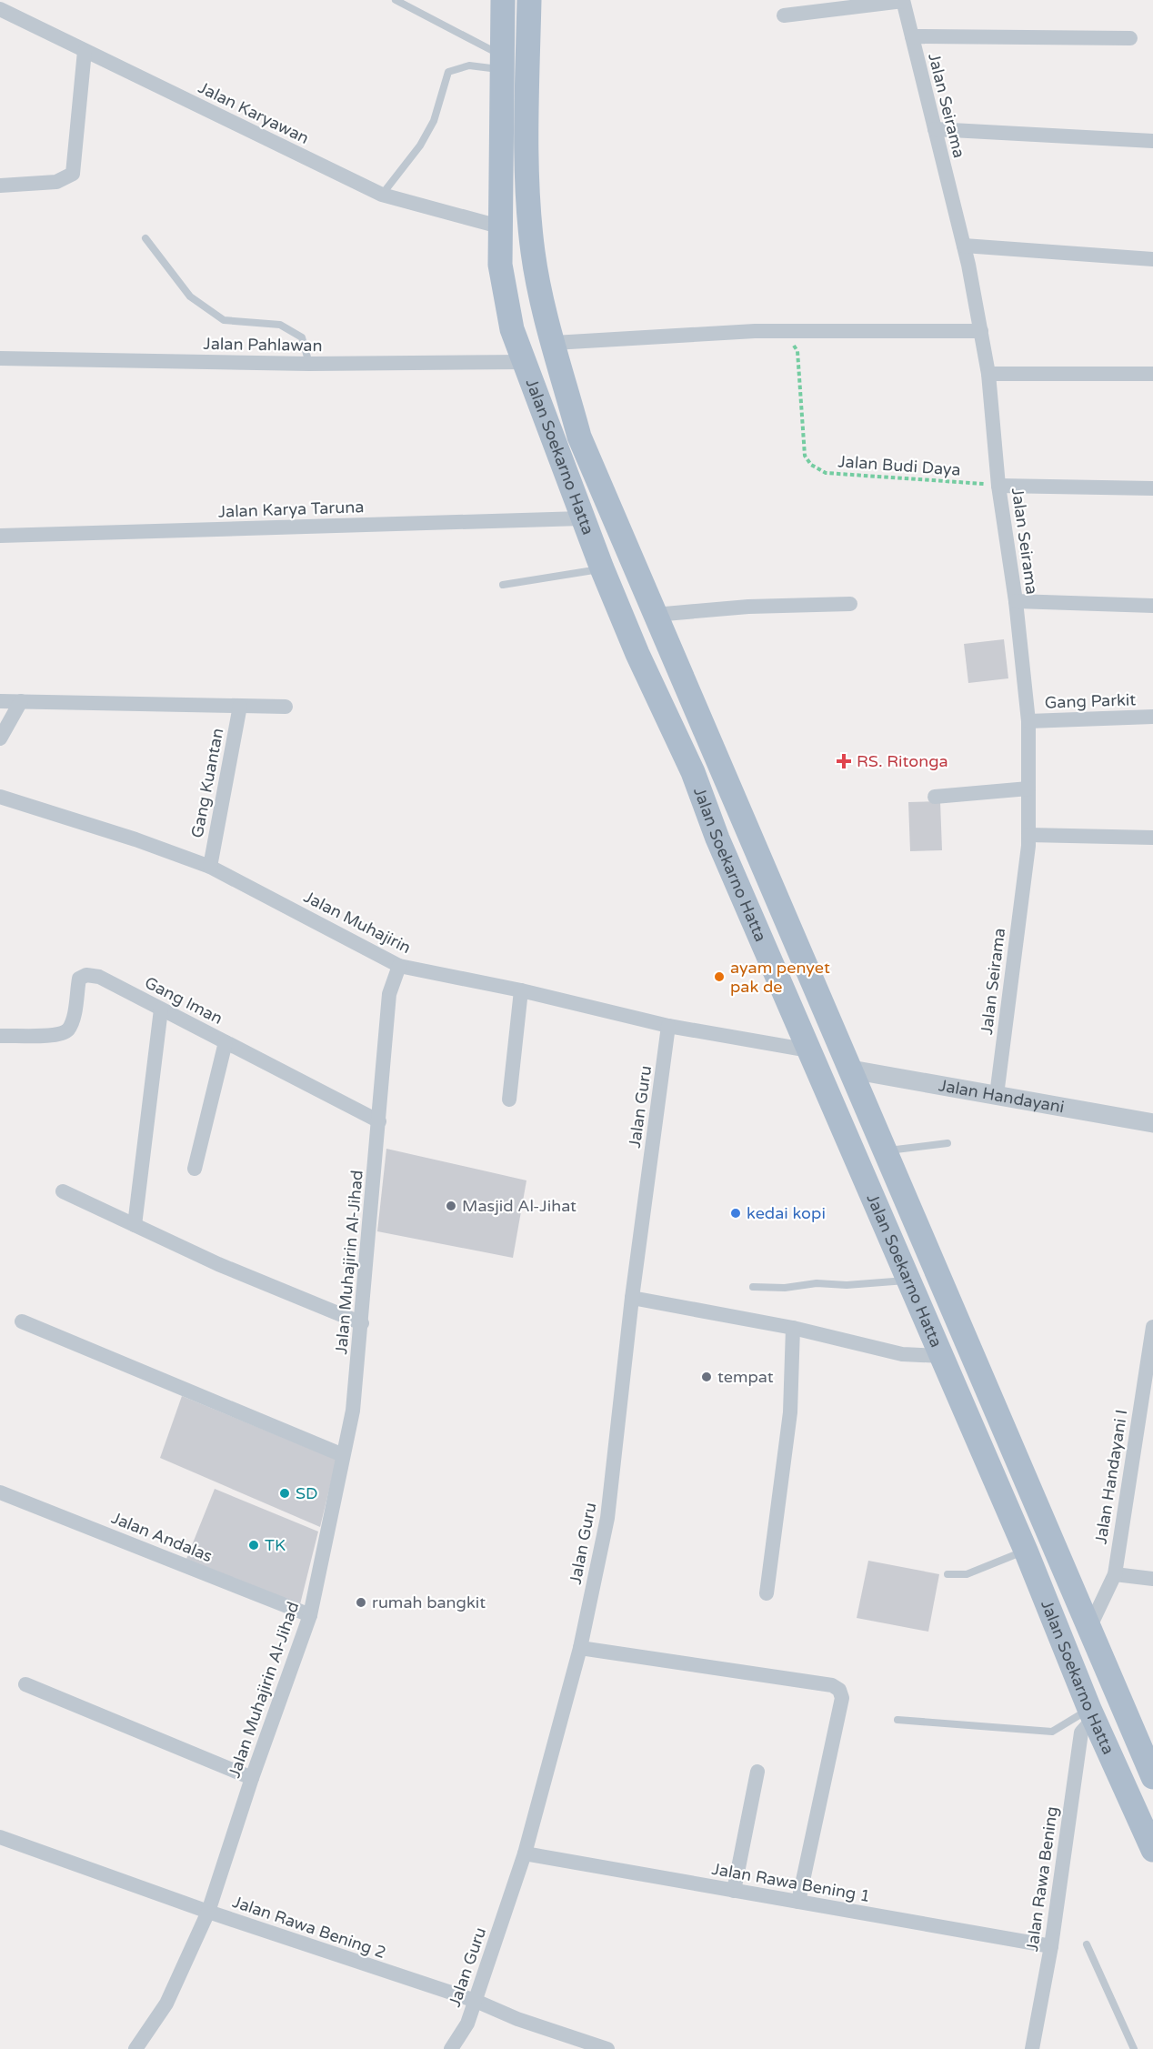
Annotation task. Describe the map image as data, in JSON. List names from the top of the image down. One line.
{"streets":{"main road":["Jalan Soekarno Hatta"],"street":["Jalan Seirama","Jalan Karyawan","Jalan Pahlawan","Jalan Karya Taruna","Gang Parkit","Gang Kuantan","Jalan Muhajirin","Gang Iman","Jalan Handayani","Jalan Guru","Jalan Muhajirin Al-Jihad","Jalan Handayani I","Jalan Andalas","Jalan Rawa Bening","Jalan Rawa Bening 1","Jalan Rawa Bening 2"],"path":["Jalan Budi Daya"]},"crossings":[["Jalan Seirama","Jalan Budi Daya"],["Jalan Seirama","Gang Parkit"],["Jalan Seirama","Jalan Handayani"],["Jalan Karyawan","Jalan Soekarno Hatta"],["Jalan Pahlawan","Jalan Soekarno Hatta"],["Jalan Soekarno Hatta","Jalan Karya Taruna"],["Jalan Soekarno Hatta","Jalan Muhajirin"],["Jalan Soekarno Hatta","Jalan Handayani"],["Jalan Soekarno Hatta","Jalan Handayani I"],["Jalan Soekarno Hatta","Jalan Rawa Bening"],["Gang Kuantan","Jalan Muhajirin"],["Jalan Muhajirin","Jalan Guru"],["Jalan Muhajirin","Jalan Muhajirin Al-Jihad"],["Gang Iman","Jalan Muhajirin Al-Jihad"],["Jalan Guru","Jalan Rawa Bening 1"],["Jalan Guru","Jalan Rawa Bening 2"],["Jalan Muhajirin Al-Jihad","Jalan Andalas"],["Jalan Muhajirin Al-Jihad","Jalan Rawa Bening 2"],["Jalan Rawa Bening","Jalan Rawa Bening 1"]],"places":{"health":["RS. Ritonga"],"other":["ayam penyet pak de","Masjid Al-Jihat","kedai kopi","tempat","SD","TK","rumah bangkit"]}}
